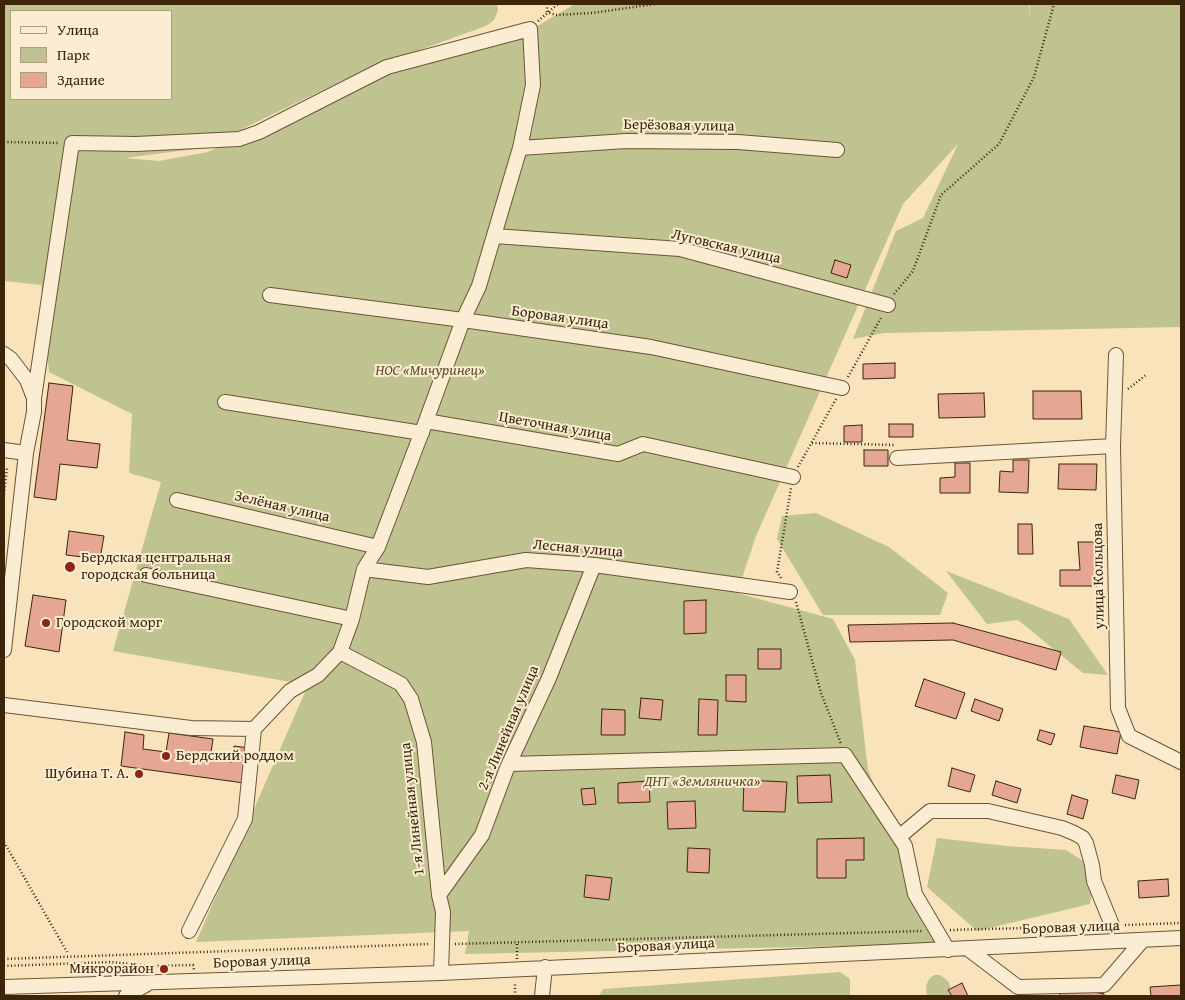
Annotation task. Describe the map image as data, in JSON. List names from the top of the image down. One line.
{"streets":{"street":["Берёзовая улица","Луговская улица","Боровая улица","Цветочная улица","Зелёная улица","Лесная улица","улица Кольцова","2-я Линейная улица","1-я Линейная улица"]},"crossings":[["Боровая улица","1-я Линейная улица"],["Лесная улица","2-я Линейная улица"],["2-я Линейная улица","1-я Линейная улица"]],"parks":["НОС «Мичуринец»","ДНТ «Земляничка»"],"places":["Бердская центральная городская больница","Городской морг","Бердский роддом","Шубина Т. А.","Микрорайон"],"legend":["Улица","Парк","Здание"]}
